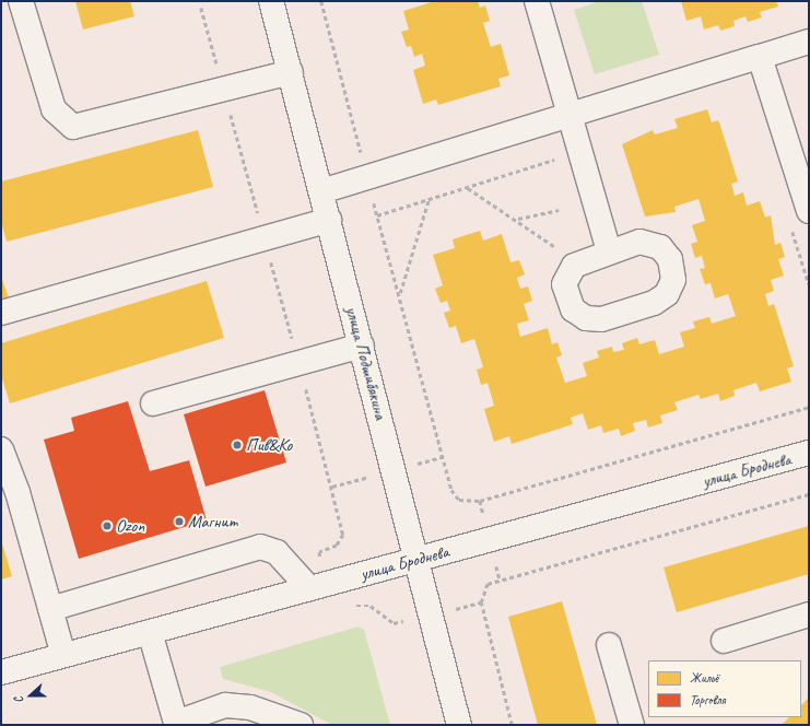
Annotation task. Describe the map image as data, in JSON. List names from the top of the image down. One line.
{"streets":{"main road":["улица Подшибякина","улица Броднева"]},"crossings":[["улица Подшибякина","улица Броднева"]],"places":["Пив&Ко","Магнит","Ozon"],"legend":["Жильё","Торговля"],"north":"left"}
